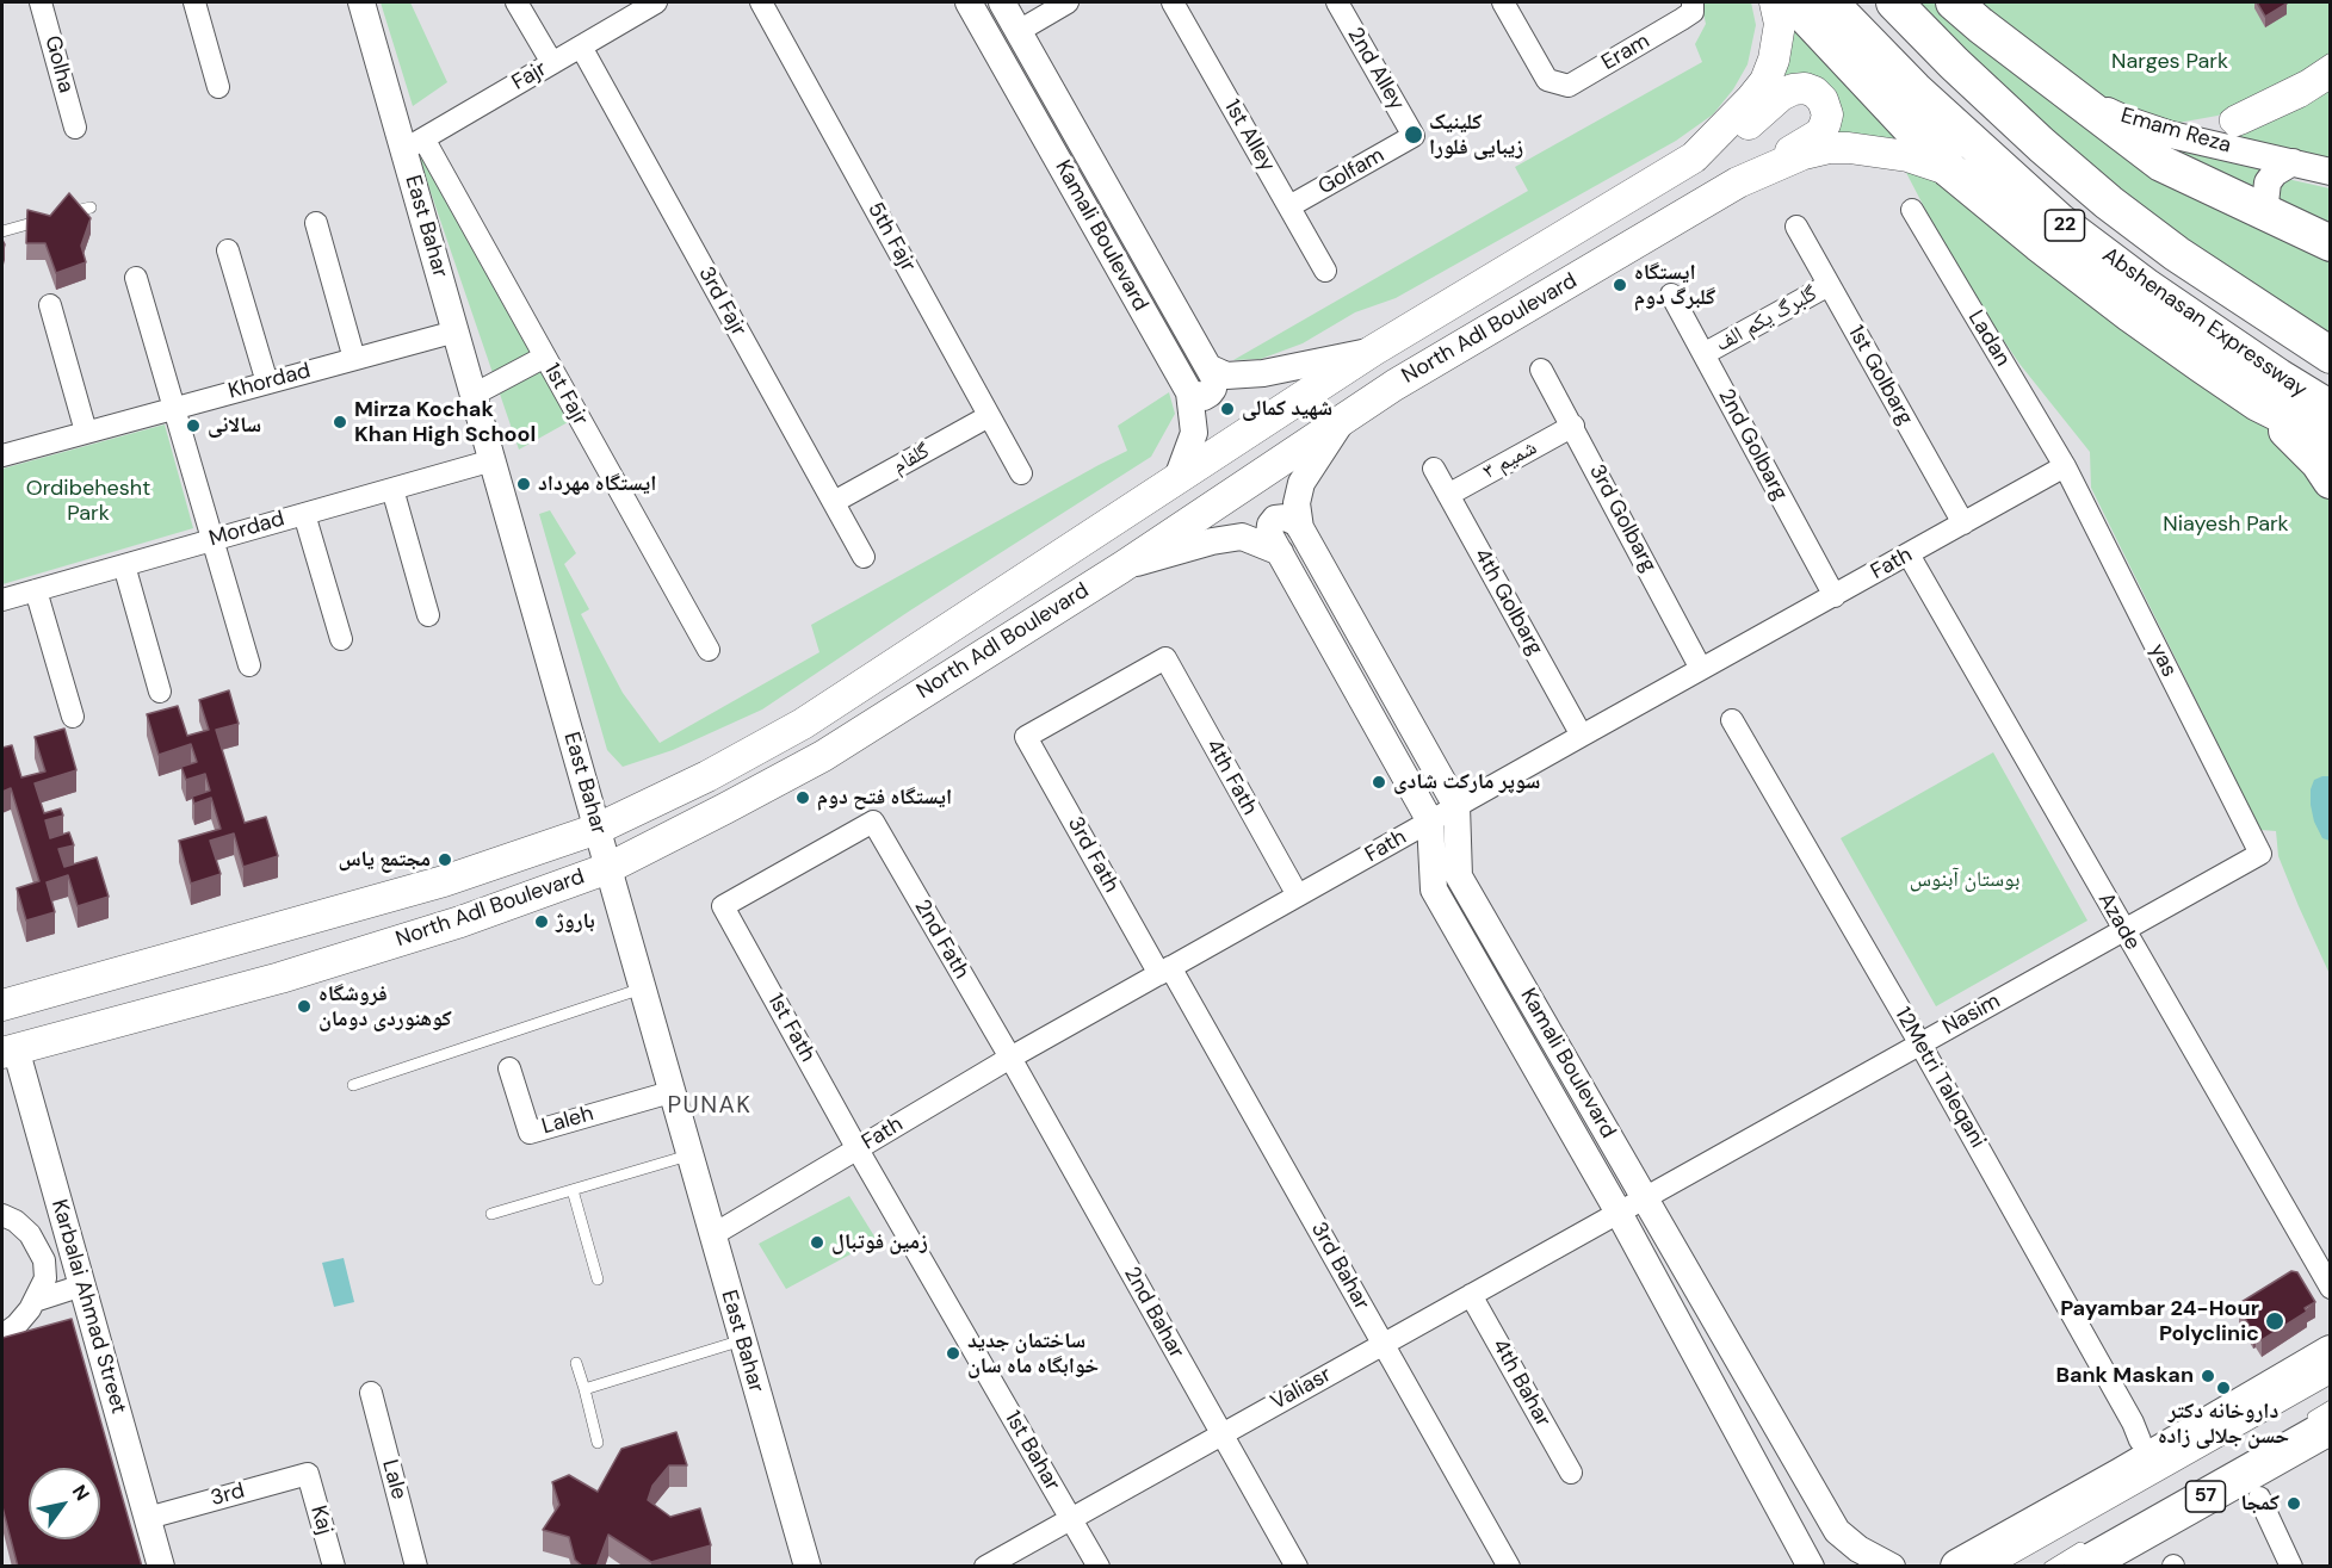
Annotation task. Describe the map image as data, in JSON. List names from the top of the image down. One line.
{"streets":{"highway":["22","Abshenasan Expressway","57"],"main road":["North Adl Boulevard"],"street":["Eram","Golha","2nd Alley","Fajr","Emam Reza","1st Alley","Golfam","East Bahar","Kamali Boulevard","5th Fajr","3rd Fajr","گلبرگ یکم الف","Ladan","1st Golbarg","Khordad","1st Fajr","2nd Golbarg","گلفام","شمیم ۳","3rd Golbarg","Mordad","Fath","4th Golbarg","yas","4th Fath","3rd Fath","Azade","2nd Fath","Nasim","1st Fath","12Metri Taleqani","Laleh","3rd Bahar","Karbalai Ahmad Street","2nd Bahar","4th Bahar","Valiasr","1st Bahar","Lale","3rd","Kaj"]},"crossings":[["2nd Alley","Golfam"],["Fajr","East Bahar"],["Fajr","3rd Fajr"],["Fajr","1st Fajr"],["1st Alley","Golfam"],["East Bahar","North Adl Boulevard"],["East Bahar","Khordad"],["East Bahar","1st Fajr"],["East Bahar","Mordad"],["East Bahar","Fath"],["East Bahar","Laleh"],["Kamali Boulevard","North Adl Boulevard"],["Kamali Boulevard","Fath"],["Kamali Boulevard","Nasim"],["Kamali Boulevard","Valiasr"],["5th Fajr","گلفام"],["3rd Fajr","گلفام"],["گلبرگ یکم الف","1st Golbarg"],["گلبرگ یکم الف","2nd Golbarg"],["North Adl Boulevard","Karbalai Ahmad Street"],["Ladan","Fath"],["Ladan","yas"],["1st Golbarg","Fath"],["2nd Golbarg","Fath"],["شمیم ۳","3rd Golbarg"],["شمیم ۳","4th Golbarg"],["3rd Golbarg","Fath"],["Fath","4th Golbarg"],["Fath","yas"],["Fath","4th Fath"],["Fath","3rd Fath"],["Fath","Azade"],["Fath","2nd Fath"],["Fath","1st Fath"],["Fath","3rd Bahar"],["Fath","2nd Bahar"],["Fath","1st Bahar"],["yas","Nasim"],["4th Fath","3rd Fath"],["3rd Fath","3rd Bahar"],["Azade","Nasim"],["2nd Fath","1st Fath"],["2nd Fath","2nd Bahar"],["Nasim","12Metri Taleqani"],["Nasim","Valiasr"],["1st Fath","1st Bahar"],["3rd Bahar","Valiasr"],["Karbalai Ahmad Street","3rd"],["2nd Bahar","Valiasr"],["4th Bahar","Valiasr"],["Valiasr","1st Bahar"],["3rd","Kaj"]],"districts":["PUNAK"],"parks":["Narges Park","Ordibehesht Park","Niayesh Park","بوستان آبنوس"],"places":["کلینیک زیبایی فلورا","ایستگاه گلبرگ دوم","شهید کمالی","Mirza Kochak Khan High School","سالانی","ایستگاه مهرداد","سوپر مارکت شادی","ایستگاه فتح دوم","مجتمع یاس","باروژ","فروشگاه کوهنوردی دومان","زمین فوتبال","Payambar 24-Hour Polyclinic","ساختمان جدید خوابگاه ماه سان","Bank Maskan","داروخانه دکتر حسن جلالی زاده","کمجا"],"north":"top right"}
